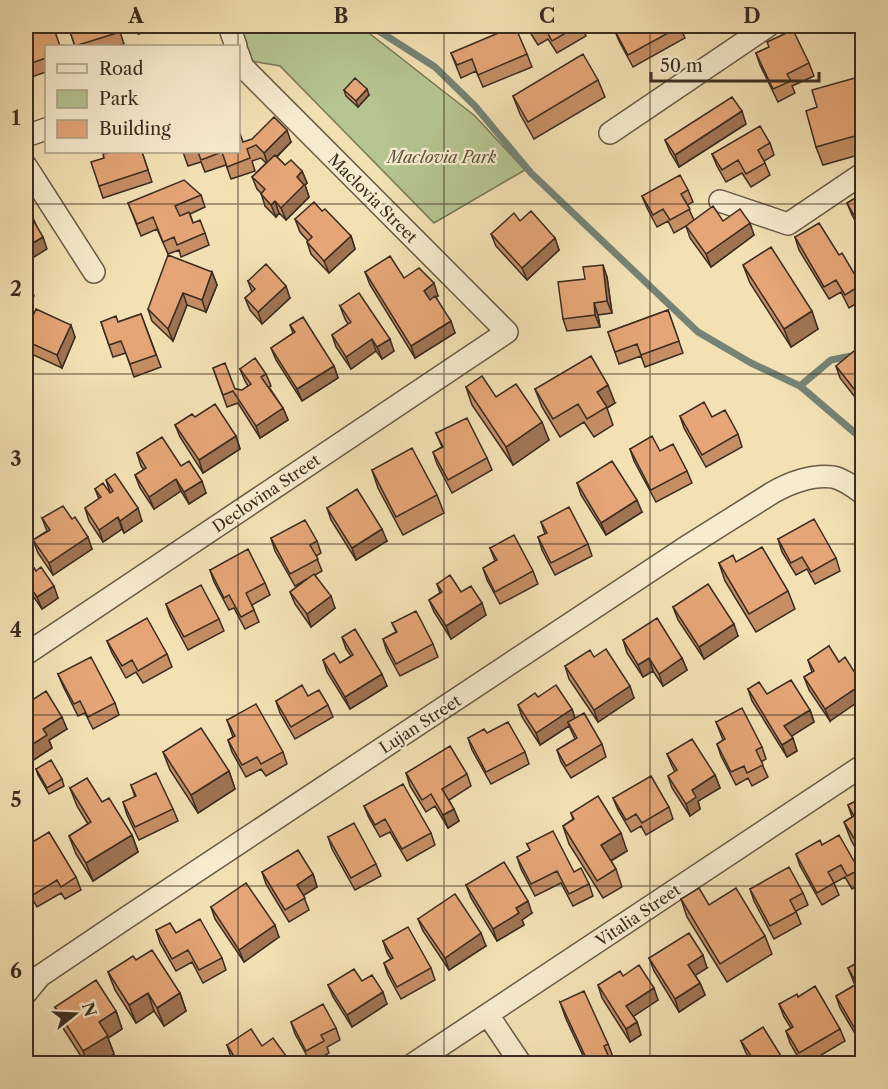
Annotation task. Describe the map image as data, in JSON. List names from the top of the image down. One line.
{"streets":{"street":["Maclovia Street","Declovina Street","Lujan Street","Vitalia Street"]},"crossings":[["Maclovia Street","Declovina Street"]],"parks":["Maclovia Park"],"legend":["Road","Park","Building"],"scale_bar":"50 m","north":"right","grid":{"columns":["A","B","C","D"],"rows":["1","2","3","4","5","6"]}}
